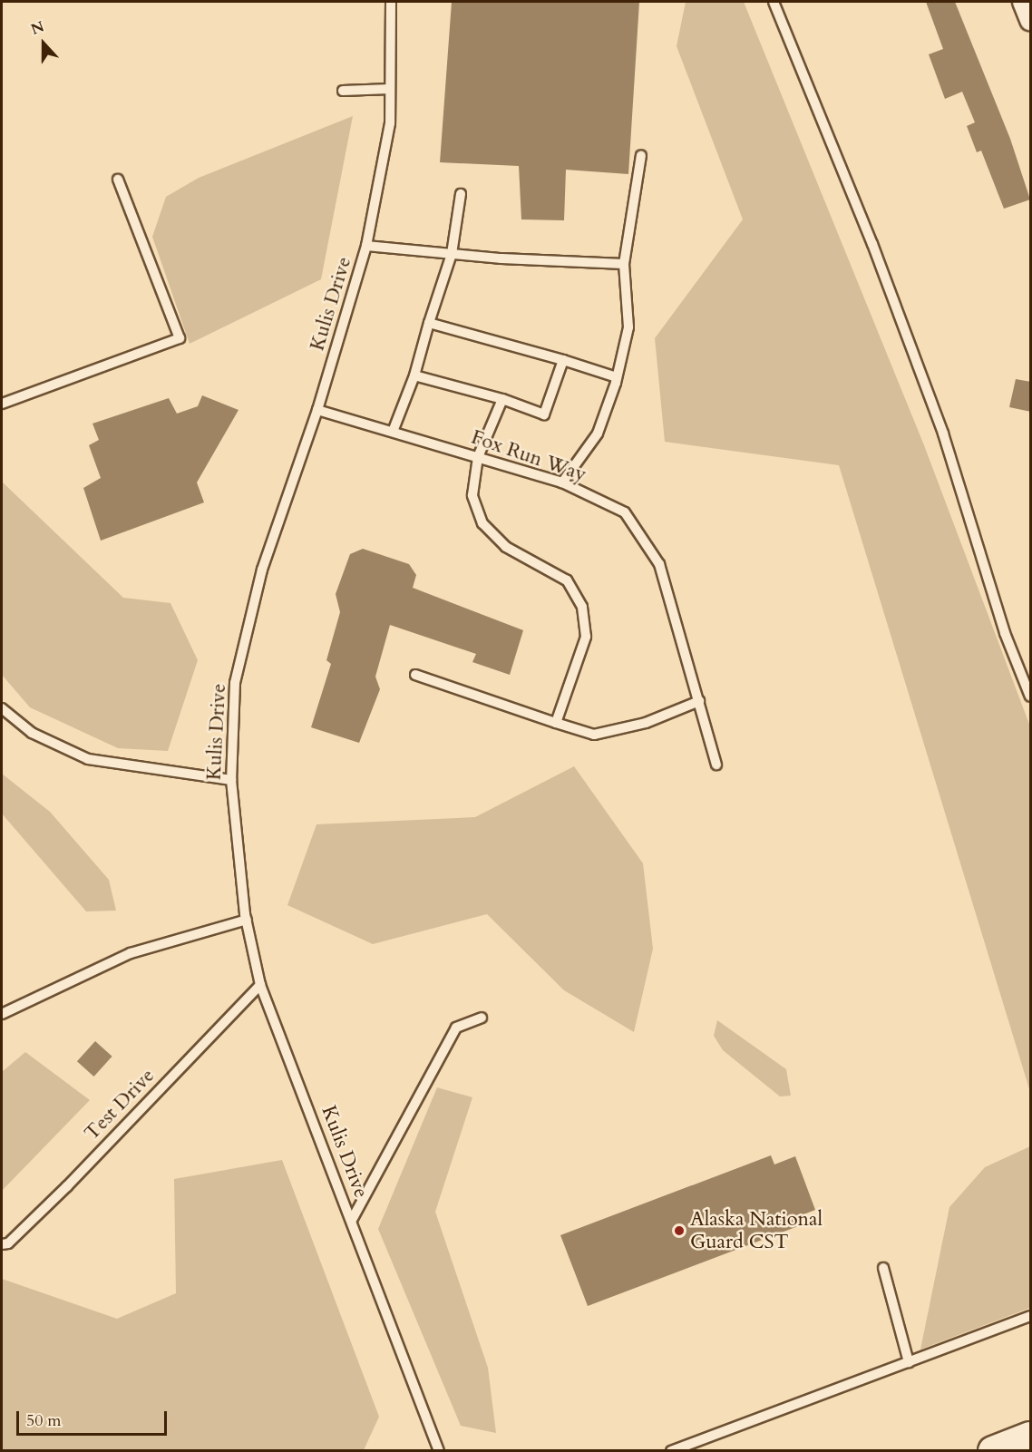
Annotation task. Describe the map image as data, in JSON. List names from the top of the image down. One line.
{"streets":{"lane":["Kulis Drive","Fox Run Way","Test Drive"]},"crossings":[["Kulis Drive","Fox Run Way"],["Kulis Drive","Test Drive"]],"places":["Alaska National Guard CST"],"scale_bar":"50 m","north":"top"}
